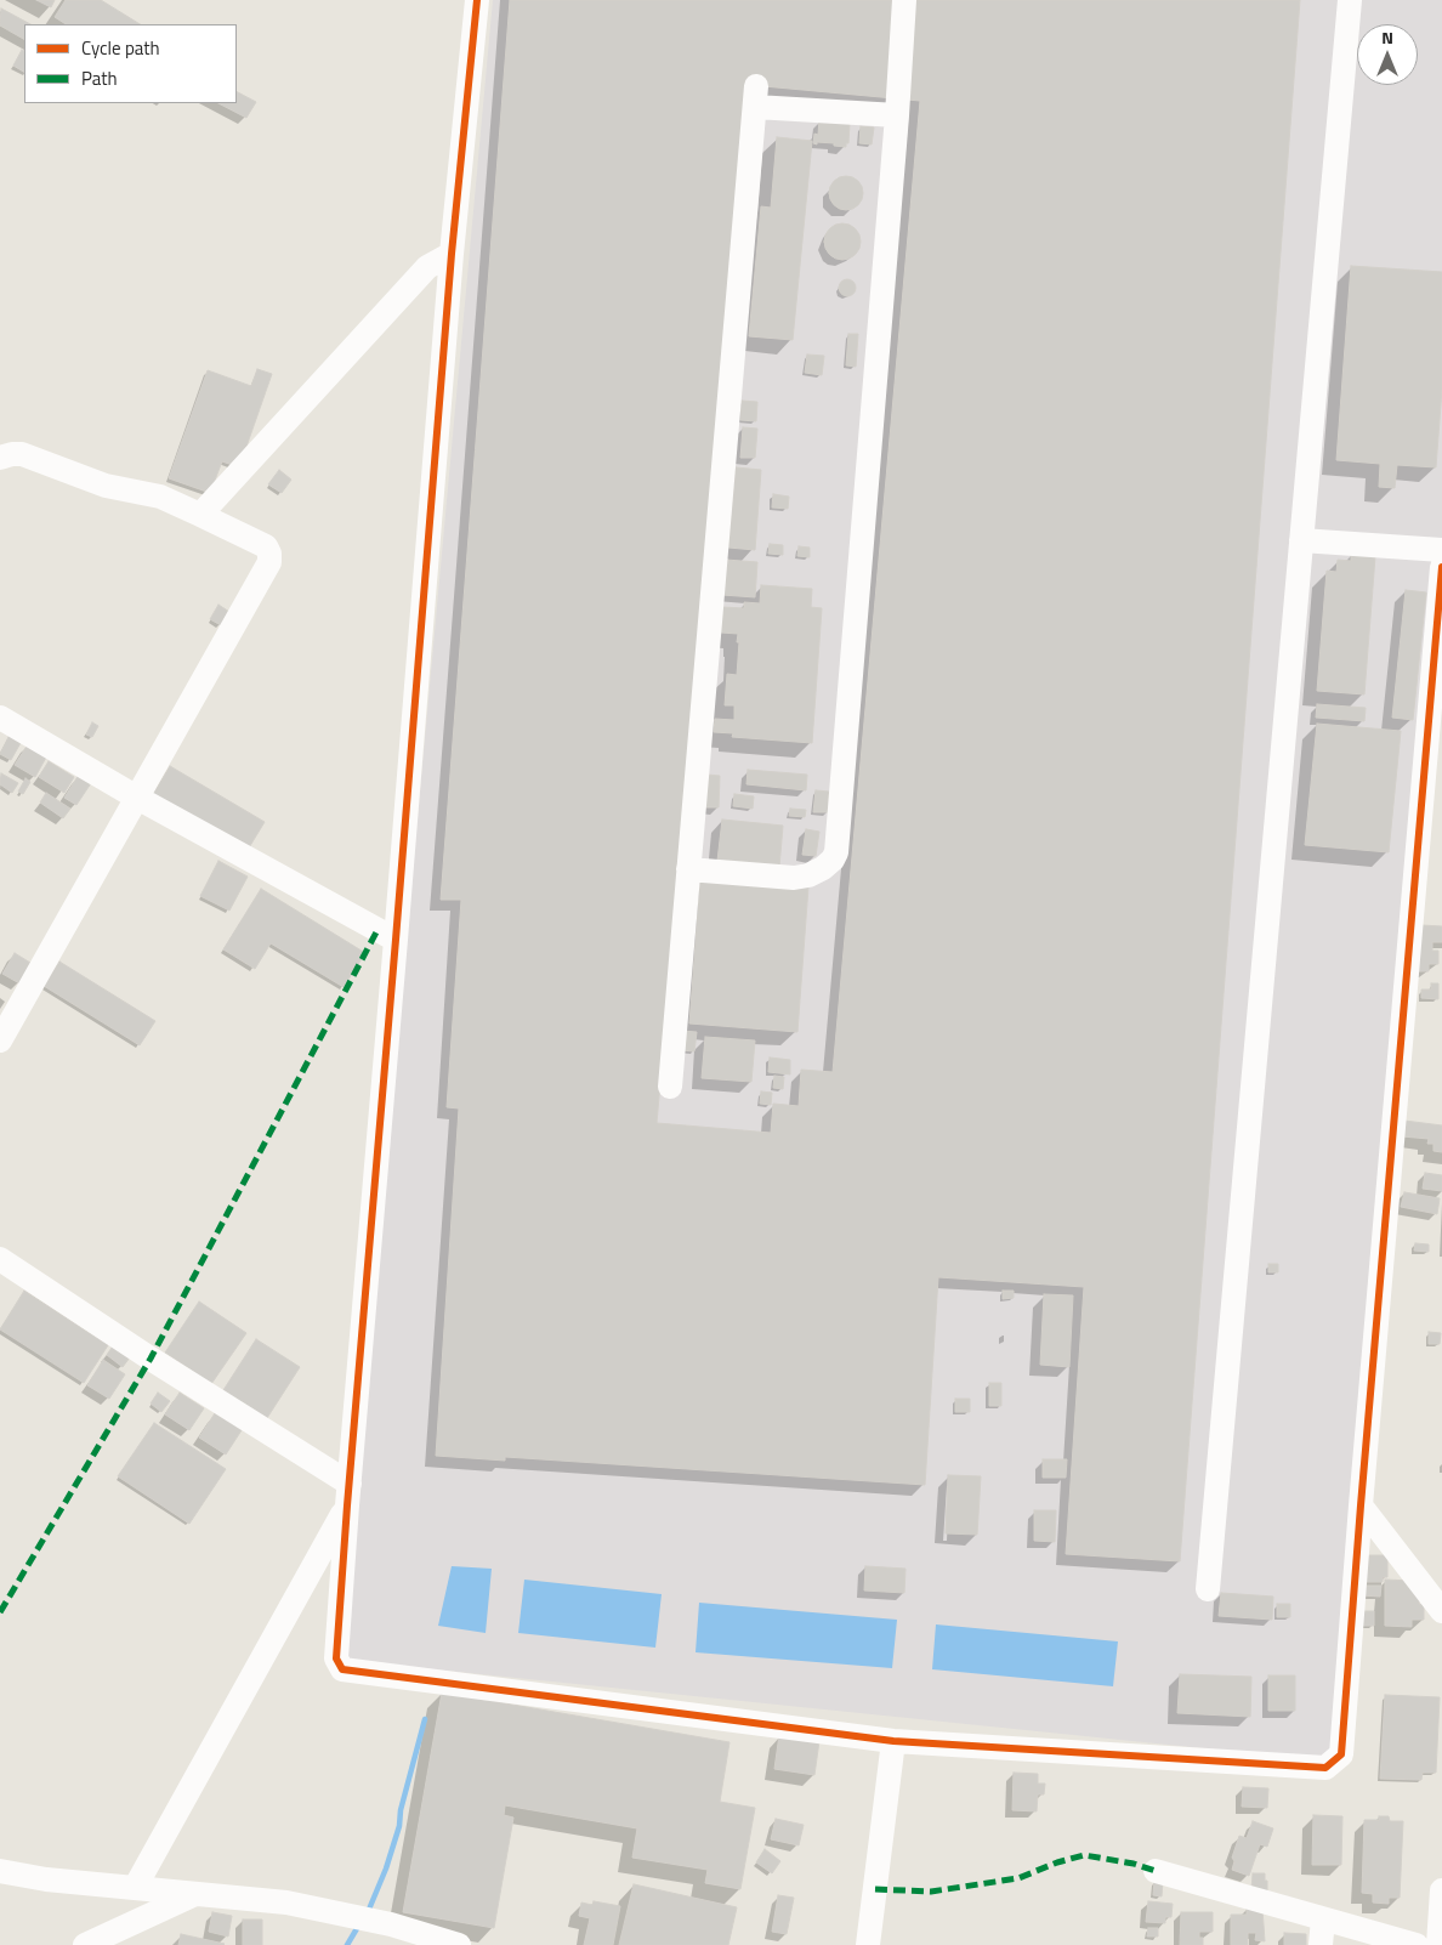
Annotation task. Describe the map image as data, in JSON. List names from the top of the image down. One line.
{"legend":["Cycle path","Path"],"north":"top"}
